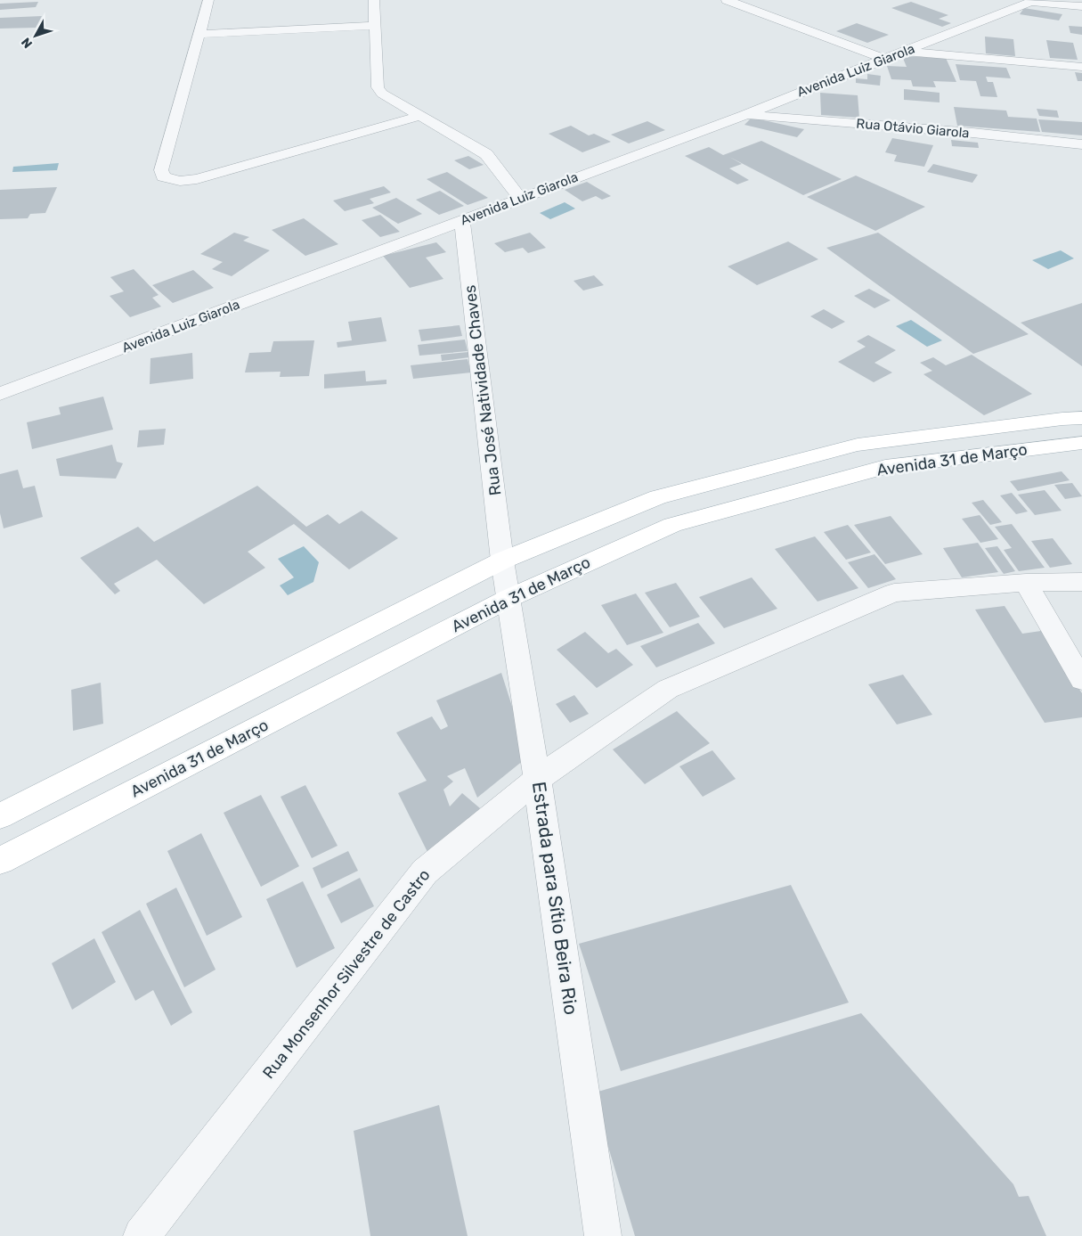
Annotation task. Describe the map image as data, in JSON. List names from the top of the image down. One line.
{"streets":{"main road":["Avenida 31 de Março"],"street":["Avenida Luiz Giarola","Rua Otávio Giarola","Rua José Natividade Chaves","Estrada para Sítio Beira Rio","Rua Monsenhor Silvestre de Castro"]},"crossings":[["Avenida Luiz Giarola","Rua Otávio Giarola"],["Avenida Luiz Giarola","Rua José Natividade Chaves"],["Rua José Natividade Chaves","Avenida 31 de Março"],["Rua José Natividade Chaves","Estrada para Sítio Beira Rio"],["Avenida 31 de Março","Estrada para Sítio Beira Rio"],["Estrada para Sítio Beira Rio","Rua Monsenhor Silvestre de Castro"]],"north":"bottom left"}
